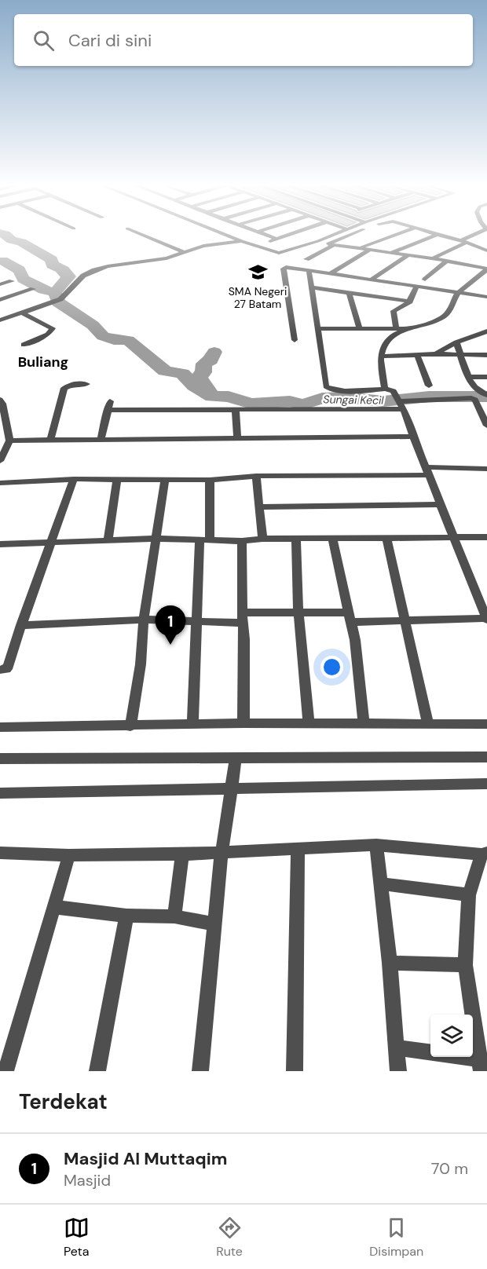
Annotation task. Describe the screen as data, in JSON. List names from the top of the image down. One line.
{"districts":["Buliang"],"water":["Sungai Kecil"],"places":{"school or university":["SMA Negeri 27 Batam"]},"page":{"search":"Cari di sini","pins":"1","heading":"Terdekat","list":[{"mark":"1","name":"Masjid Al Muttaqim","note":"Masjid","value":"70 m"}],"nav":["Peta","Rute","Disimpan"]}}
